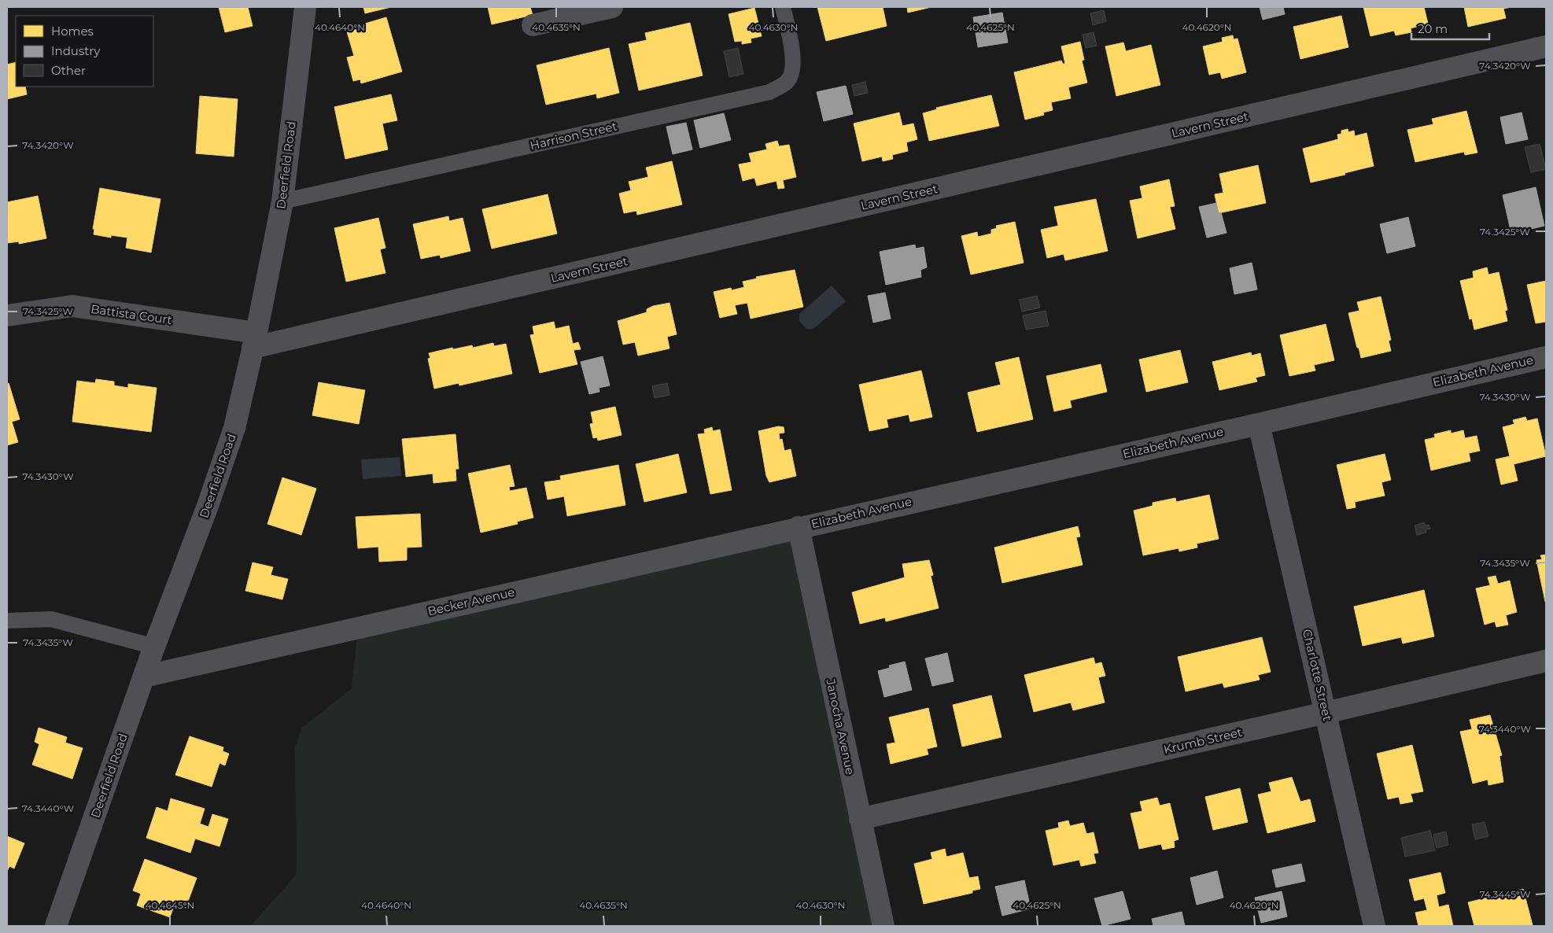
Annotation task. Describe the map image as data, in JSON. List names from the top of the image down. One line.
{"streets":{"street":["Lavern Street","Deerfield Road","Battista Court","Elizabeth Avenue","Becker Avenue","Charlotte Street","Janocha Avenue","Krumb Street"],"lane":["Harrison Street"]},"crossings":[["Lavern Street","Deerfield Road"],["Lavern Street","Battista Court"],["Harrison Street","Deerfield Road"],["Deerfield Road","Battista Court"],["Deerfield Road","Becker Avenue"],["Elizabeth Avenue","Becker Avenue"],["Elizabeth Avenue","Charlotte Street"],["Elizabeth Avenue","Janocha Avenue"],["Becker Avenue","Janocha Avenue"],["Charlotte Street","Krumb Street"],["Janocha Avenue","Krumb Street"]],"legend":["Homes","Industry","Other"],"scale_bar":"20 m","coordinates":["40.4640°N","40.4635°N","40.4630°N","40.4625°N","40.4620°N","74.3420°W","74.3425°W","74.3430°W","74.3435°W","74.3440°W","74.3445°W","40.4645°N"]}
